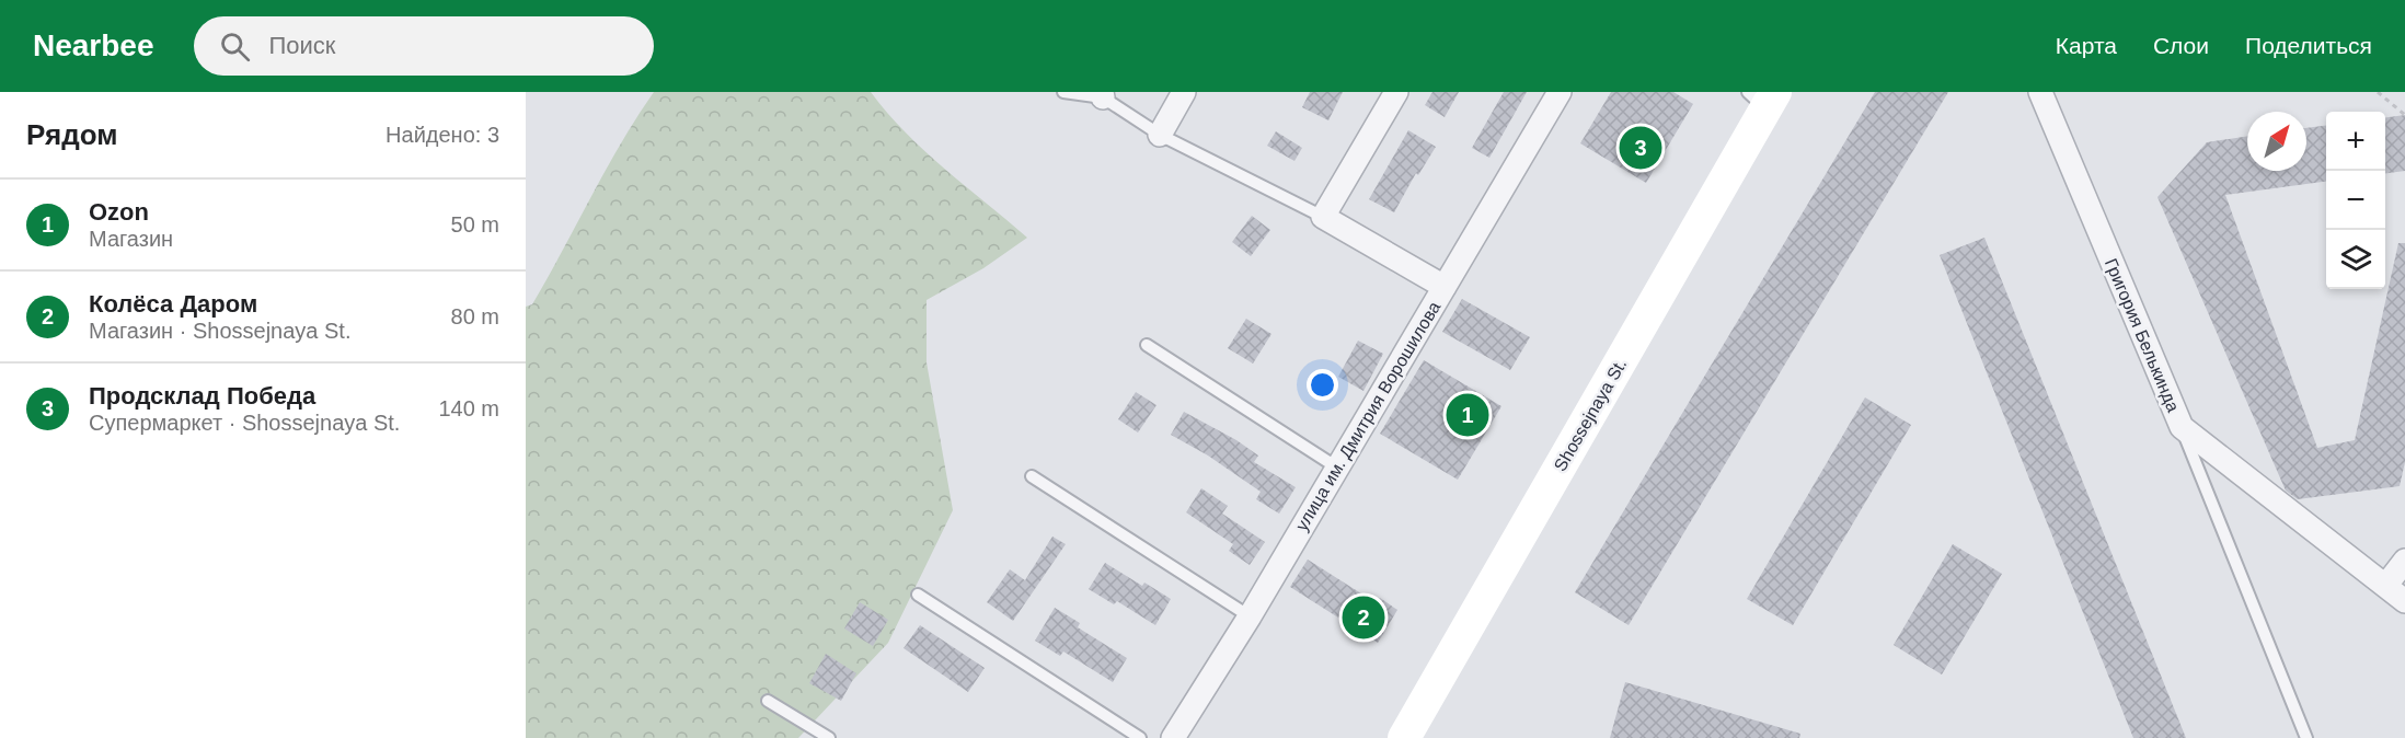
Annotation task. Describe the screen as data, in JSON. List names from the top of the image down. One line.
{"streets":{"street":["Григория Белькинда","Shossejnaya St.","улица им. Дмитрия Ворошилова"]},"north":"top right","page":{"header":"Nearbee","search":"Поиск","nav":["Карта","Слои","Поделиться"],"heading":["Рядом","Найдено: 3"],"map_buttons":["+","−"],"pins":["3","1","2"],"list":[{"mark":"1","name":"Ozon","note":"Магазин","value":"50 m"},{"mark":"2","name":"Колёса Даром","note":"Магазин · Shossejnaya St.","value":"80 m"},{"mark":"3","name":"Продсклад Победа","note":"Супермаркет · Shossejnaya St.","value":"140 m"}]}}
